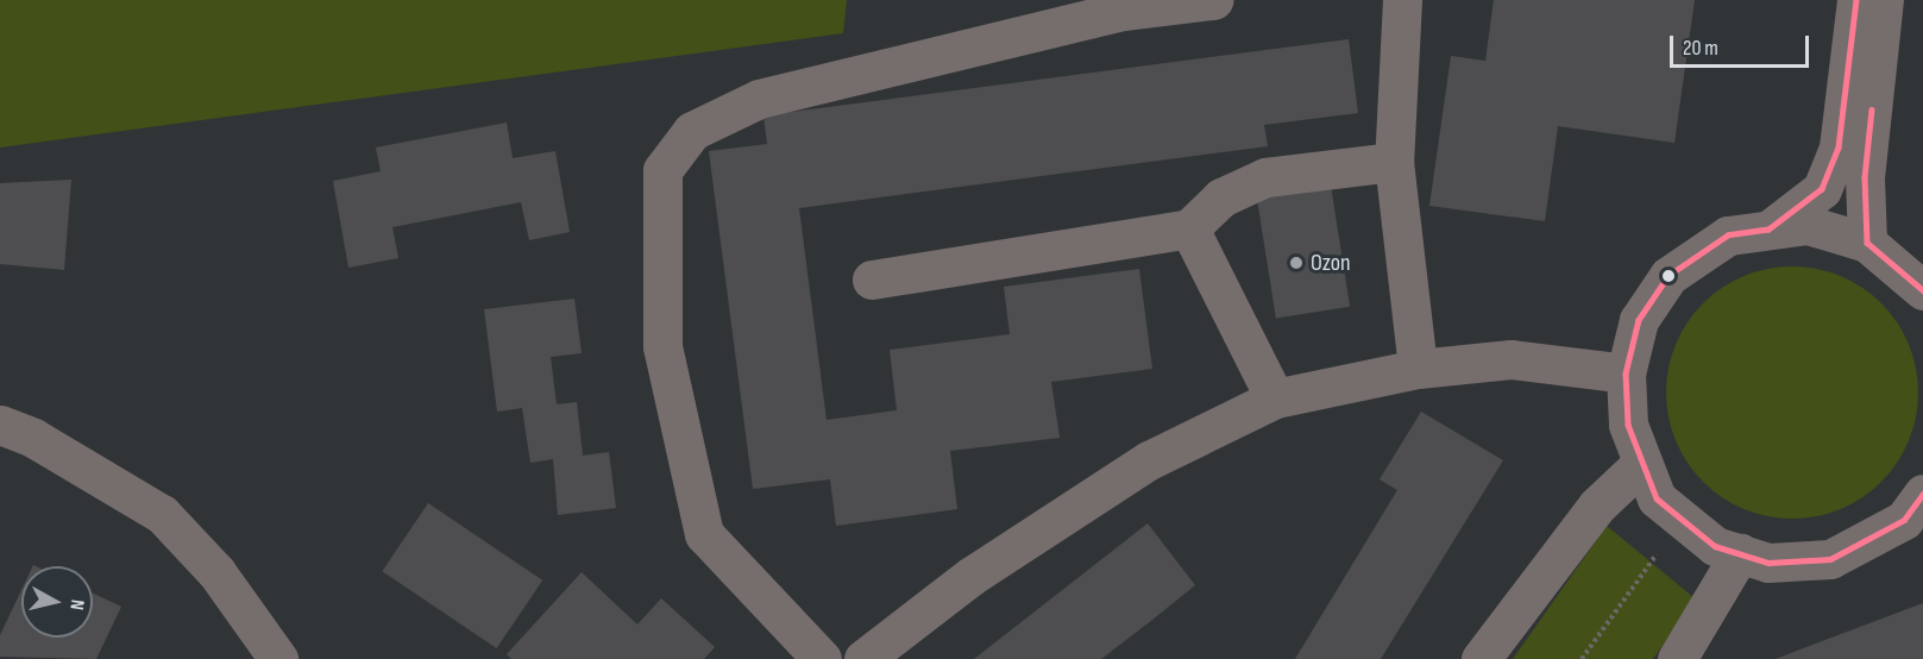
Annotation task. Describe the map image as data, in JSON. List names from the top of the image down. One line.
{"places":["Ozon"],"scale_bar":"20 m","north":"right"}
